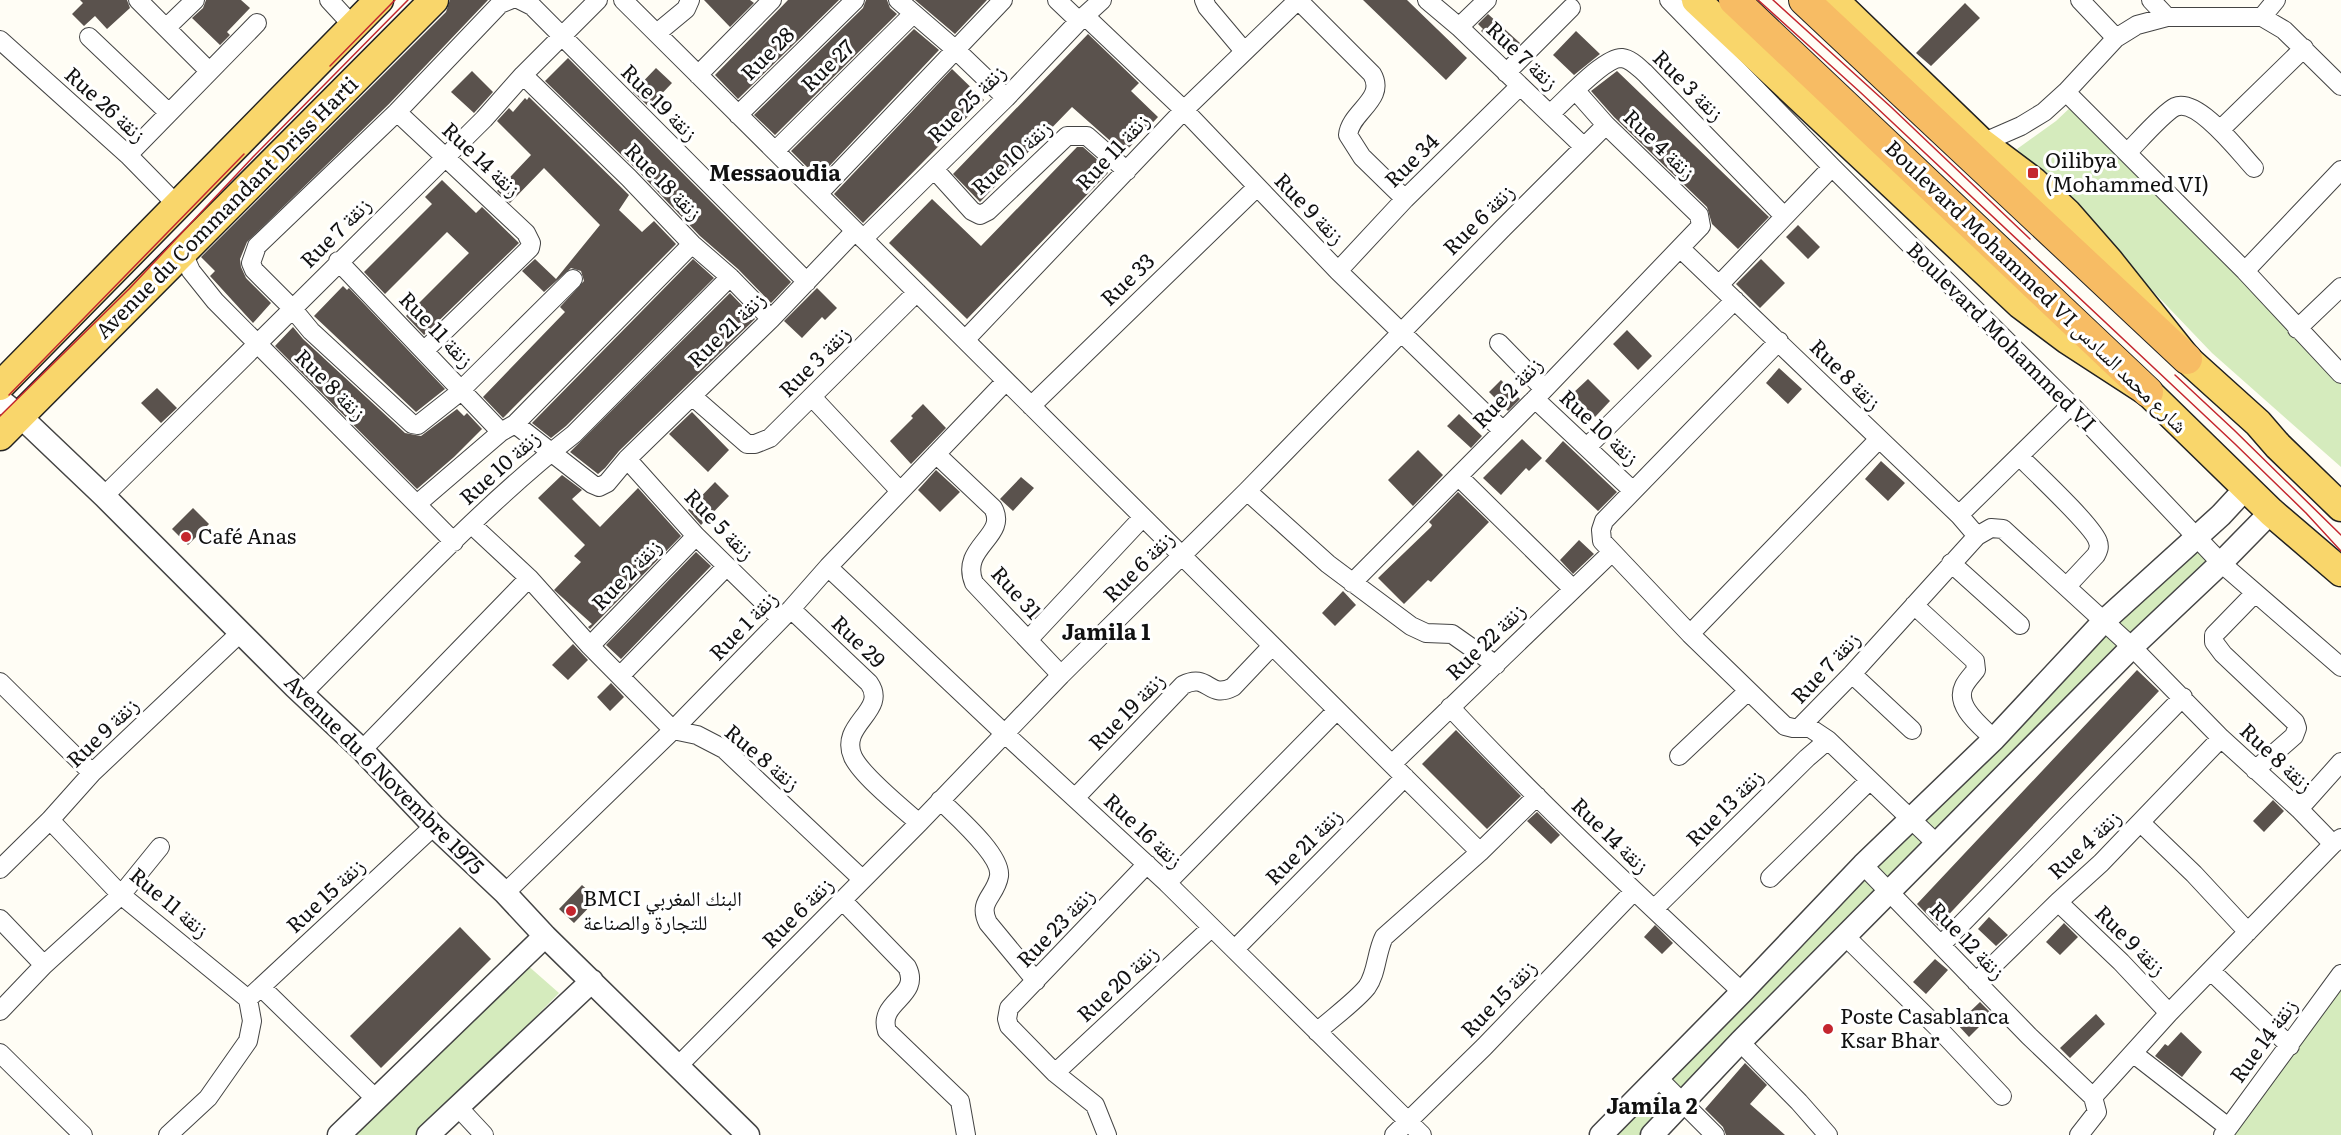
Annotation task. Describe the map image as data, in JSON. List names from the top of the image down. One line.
{"streets":{"highway":["Boulevard Mohammed VI شارع محمد السادس"],"main road":["Avenue du Commandant Driss Harti","Boulevard Mohammed VI"],"street":["Rue 28","Rue 7 زنقة","Rue 27","Rue 3 زنقة","Rue 19 زنقة","Rue 25 زنقة","Rue 26 زنقة","Rue 4 زنقة","Rue 11 زنقة","Rue 10 زنقة","Rue 14 زنقة","Rue 34","Rue 18 زنقة","Rue 9 زنقة","Rue 6 زنقة","Rue 33","Rue 21 زنقة","Rue 8 زنقة","Rue 2 زنقة","Rue 5 زنقة","Rue 31","Rue 1 زنقة","Rue 29","Rue 22 زنقة","Avenue du 6 Novembre 1975","Rue 13 زنقة","Rue 16 زنقة","Rue 15 زنقة","Rue 23 زنقة","Rue 12 زنقة","Rue 20 زنقة"]},"crossings":[["Rue 7 زنقة","Rue 3 زنقة"],["Rue 7 زنقة","Rue 19 زنقة"],["Rue 7 زنقة","Rue 11 زنقة"],["Rue 7 زنقة","Rue 14 زنقة"],["Rue 7 زنقة","Rue 34"],["Rue 7 زنقة","Rue 18 زنقة"],["Rue 7 زنقة","Rue 6 زنقة"],["Rue 7 زنقة","Rue 8 زنقة"],["Rue 7 زنقة","Avenue du 6 Novembre 1975"],["Rue 7 زنقة","Rue 13 زنقة"],["Rue 3 زنقة","Rue 4 زنقة"],["Rue 3 زنقة","Rue 21 زنقة"],["Rue 19 زنقة","Rue 21 زنقة"],["Rue 19 زنقة","Rue 16 زنقة"],["Rue 25 زنقة","Rue 10 زنقة"],["Rue 25 زنقة","Rue 9 زنقة"],["Rue 25 زنقة","Rue 21 زنقة"],["Rue 26 زنقة","Avenue du Commandant Driss Harti"],["Rue 4 زنقة","Rue 9 زنقة"],["Rue 4 زنقة","Rue 6 زنقة"],["Rue 4 زنقة","Rue 8 زنقة"],["Rue 4 زنقة","Rue 2 زنقة"],["Rue 4 زنقة","Rue 12 زنقة"],["Rue 11 زنقة","Rue 10 زنقة"],["Rue 11 زنقة","Rue 14 زنقة"],["Rue 11 زنقة","Rue 9 زنقة"],["Rue 11 زنقة","Rue 15 زنقة"],["Rue 10 زنقة","Rue 18 زنقة"],["Rue 10 زنقة","Rue 8 زنقة"],["Rue 10 زنقة","Rue 2 زنقة"],["Rue 10 زنقة","Avenue du 6 Novembre 1975"],["Rue 14 زنقة","Rue 22 زنقة"],["Rue 14 زنقة","Rue 13 زنقة"],["Rue 14 زنقة","Rue 15 زنقة"],["Rue 34","Rue 9 زنقة"],["Rue 18 زنقة","Rue 21 زنقة"],["Avenue du Commandant Driss Harti","Rue 8 زنقة"],["Avenue du Commandant Driss Harti","Avenue du 6 Novembre 1975"],["Rue 9 زنقة","Rue 6 زنقة"],["Rue 9 زنقة","Rue 33"],["Rue 9 زنقة","Rue 8 زنقة"],["Rue 9 زنقة","Rue 2 زنقة"],["Rue 9 زنقة","Avenue du 6 Novembre 1975"],["Rue 6 زنقة","Rue 8 زنقة"],["Rue 6 زنقة","Rue 31"],["Rue 6 زنقة","Rue 29"],["Rue 6 زنقة","Avenue du 6 Novembre 1975"],["Rue 6 زنقة","Rue 16 زنقة"],["Boulevard Mohammed VI شارع محمد السادس","Boulevard Mohammed VI"],["Rue 21 زنقة","Rue 5 زنقة"],["Rue 21 زنقة","Rue 22 زنقة"],["Rue 21 زنقة","Rue 16 زنقة"],["Rue 8 زنقة","Rue 2 زنقة"],["Rue 8 زنقة","Rue 1 زنقة"],["Rue 8 زنقة","Rue 12 زنقة"],["Rue 2 زنقة","Rue 5 زنقة"],["Rue 5 زنقة","Rue 1 زنقة"],["Rue 5 زنقة","Rue 29"],["Rue 31","Rue 1 زنقة"],["Rue 1 زنقة","Rue 29"],["Rue 1 زنقة","Avenue du 6 Novembre 1975"],["Rue 1 زنقة","Rue 16 زنقة"],["Avenue du 6 Novembre 1975","Rue 15 زنقة"],["Rue 16 زنقة","Rue 15 زنقة"],["Rue 16 زنقة","Rue 23 زنقة"],["Rue 16 زنقة","Rue 20 زنقة"],["Rue 23 زنقة","Rue 20 زنقة"]],"districts":["Messaoudia","Jamila 1","Jamila 2"],"places":{"transit":["Oilibya (Mohammed VI)"],"other":["Café Anas","BMCI البنك المغربي للتجارة والصناعة","Poste Casablanca Ksar Bhar"]}}
